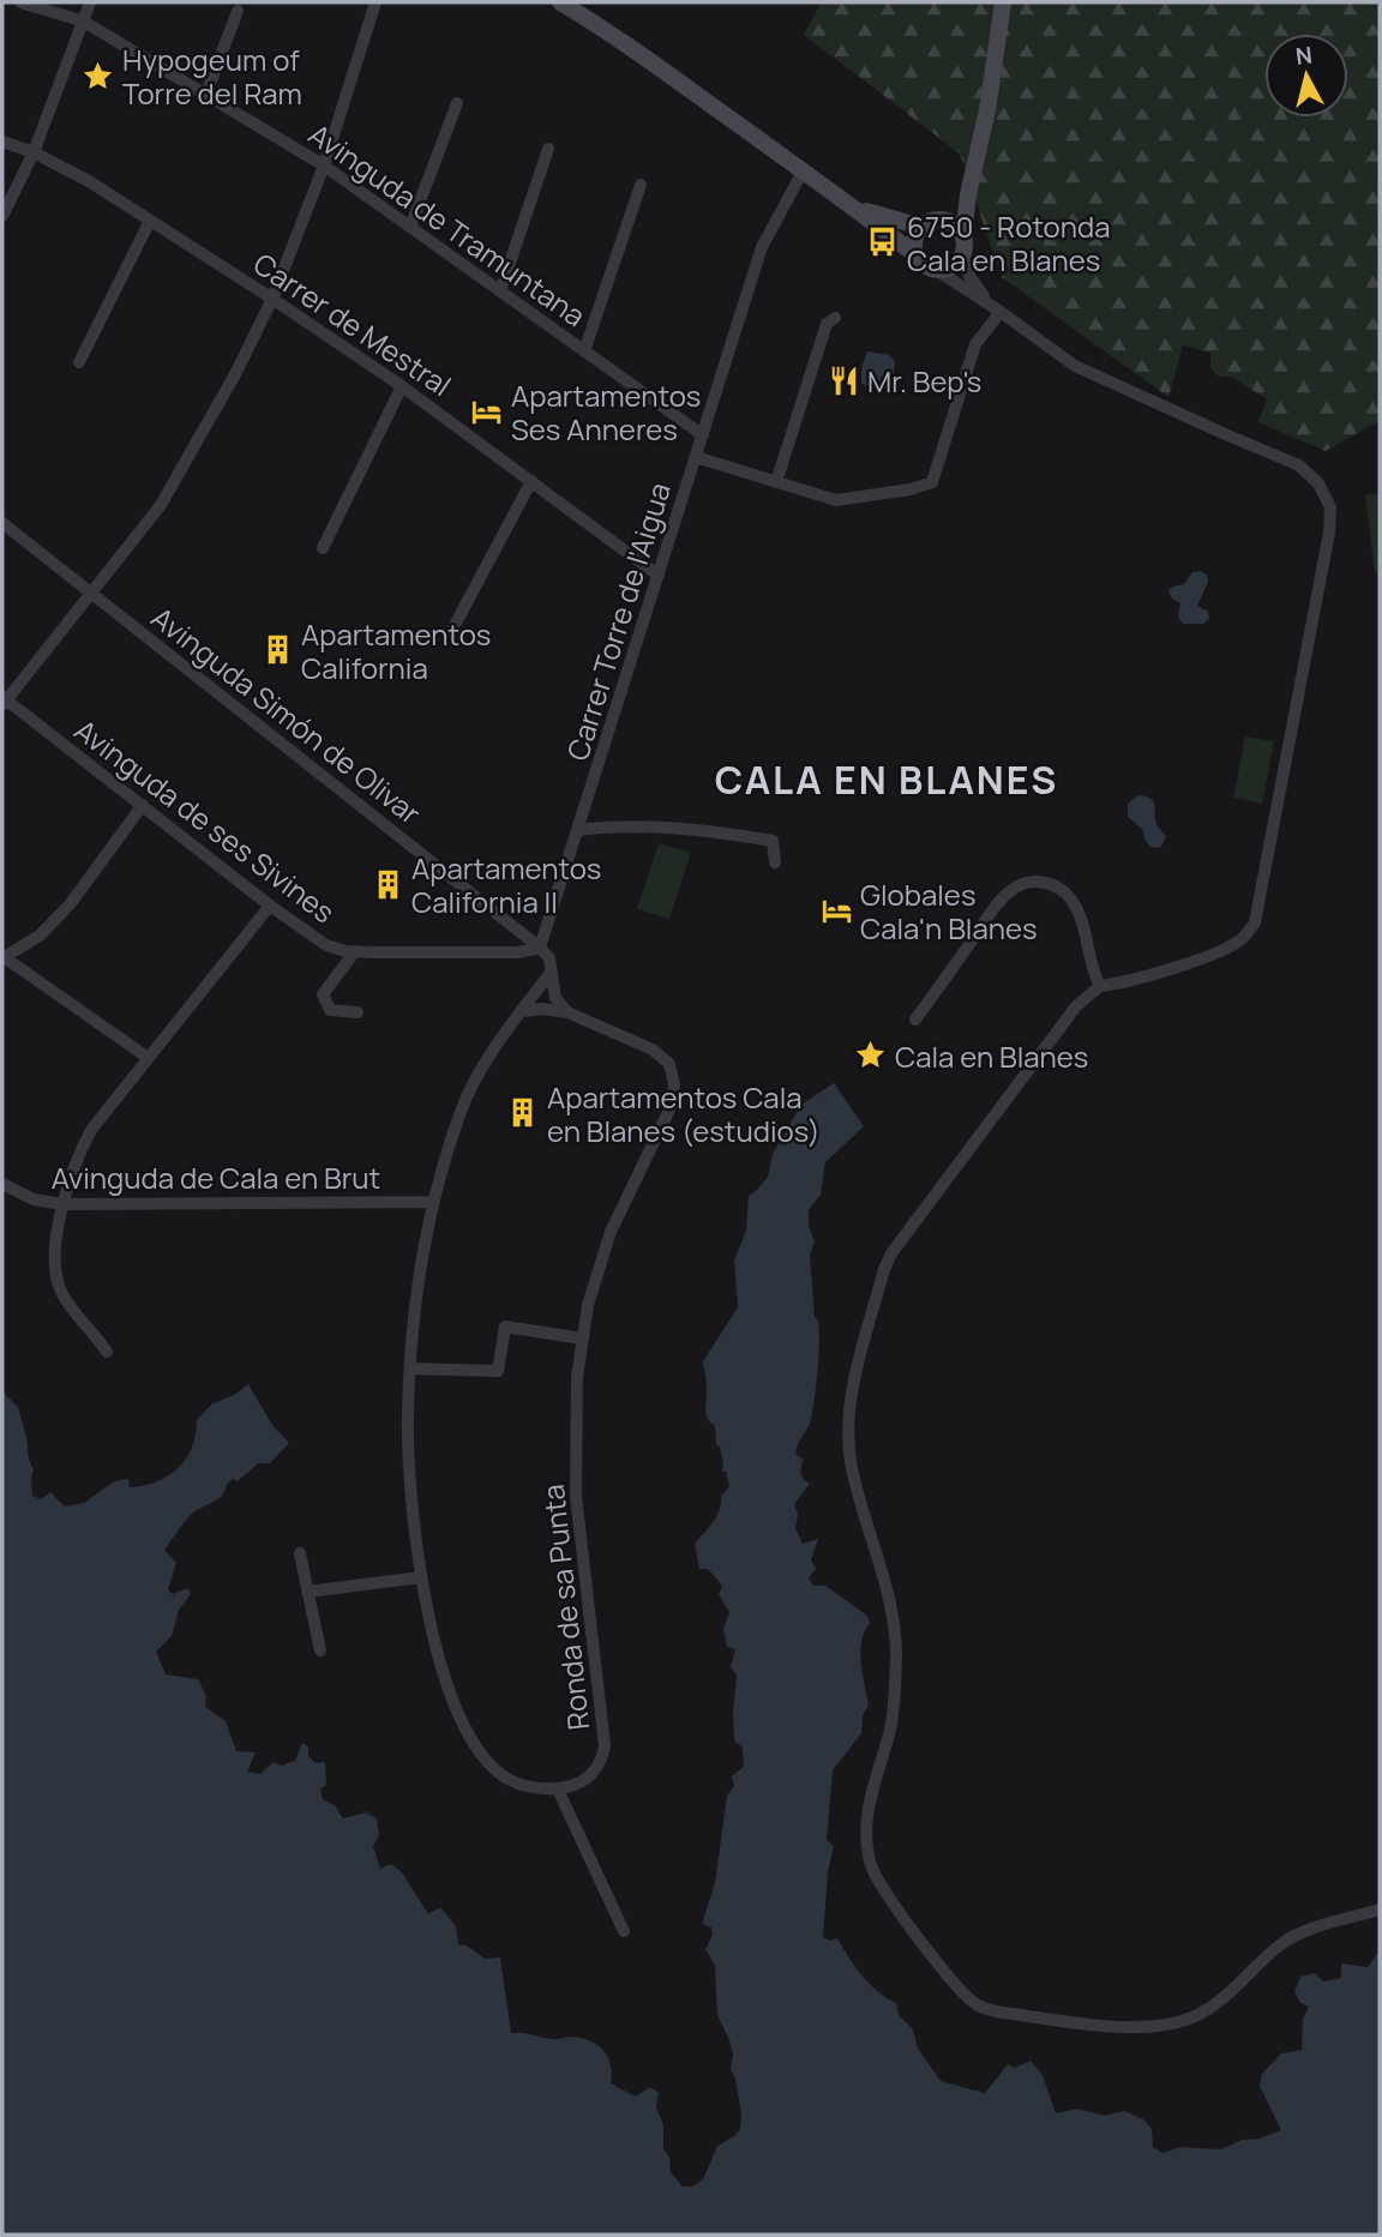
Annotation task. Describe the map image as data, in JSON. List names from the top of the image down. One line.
{"streets":{"street":["Avinguda de Tramuntana","Carrer de Mestral","Carrer Torre de l'Aigua","Avinguda Simón de Olivar","Avinguda de ses Sivines","Avinguda de Cala en Brut","Ronda de sa Punta"]},"crossings":[["Avinguda de Tramuntana","Carrer Torre de l'Aigua"],["Carrer de Mestral","Carrer Torre de l'Aigua"],["Carrer Torre de l'Aigua","Avinguda Simón de Olivar"],["Carrer Torre de l'Aigua","Avinguda de ses Sivines"],["Avinguda Simón de Olivar","Avinguda de ses Sivines"]],"districts":["CALA EN BLANES"],"places":{"place":["Hypogeum of Torre del Ram","Cala en Blanes"],"bus stop":["6750 - Rotonda Cala en Blanes"],"restaurant":["Mr. Bep's"],"hotel":["Apartamentos Ses Anneres","Globales Cala'n Blanes"],"building":["Apartamentos California","Apartamentos California II","Apartamentos Cala en Blanes (estudios)"]},"north":"top"}
